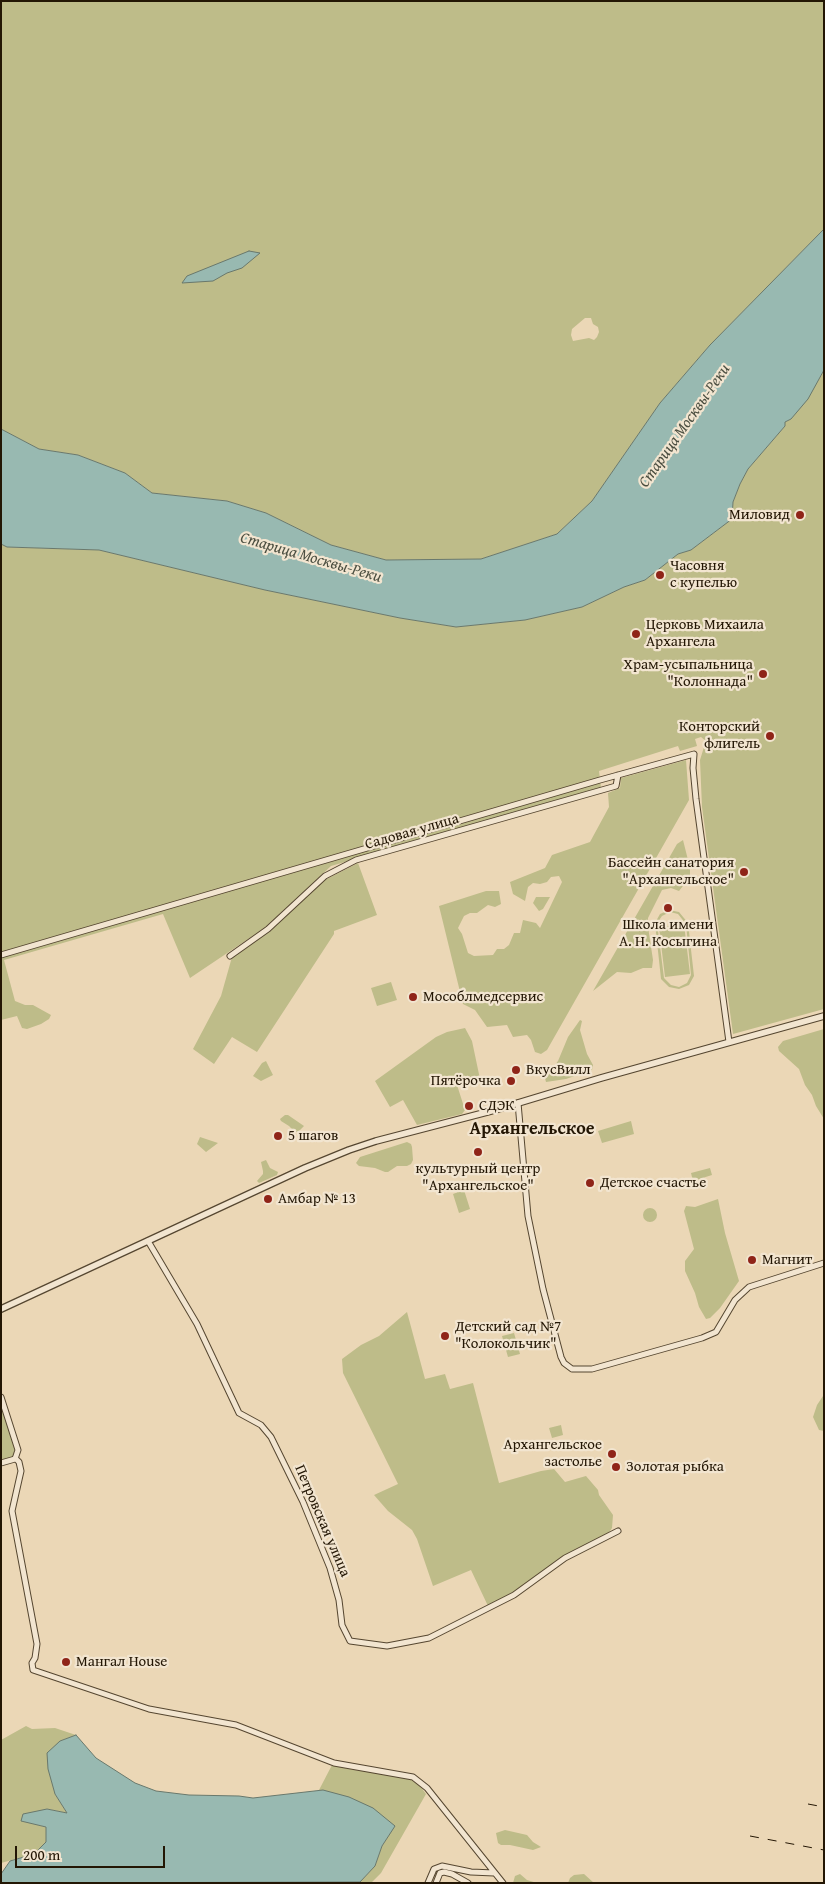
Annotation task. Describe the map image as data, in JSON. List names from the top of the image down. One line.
{"streets":{"street":["Садовая улица","Петровская улица"]},"districts":["Архангельское"],"water":["Старица Москвы-Реки"],"places":["Миловид","Часовня с купелью","Церковь Михаила Архангела","Храм-усыпальница \"Колоннада\"","Конторский флигель","Бассейн санатория \"Архангельское\"","Школа имени А. Н. Косыгина","Мособлмедсервис","ВкусВилл","Пятёрочка","СДЭК","5 шагов","культурный центр \"Архангельское\"","Детское счастье","Амбар № 13","Магнит","Детский сад №7 \"Колокольчик\"","Архангельское застолье","Золотая рыбка","Мангал House"],"scale_bar":"200 m"}
